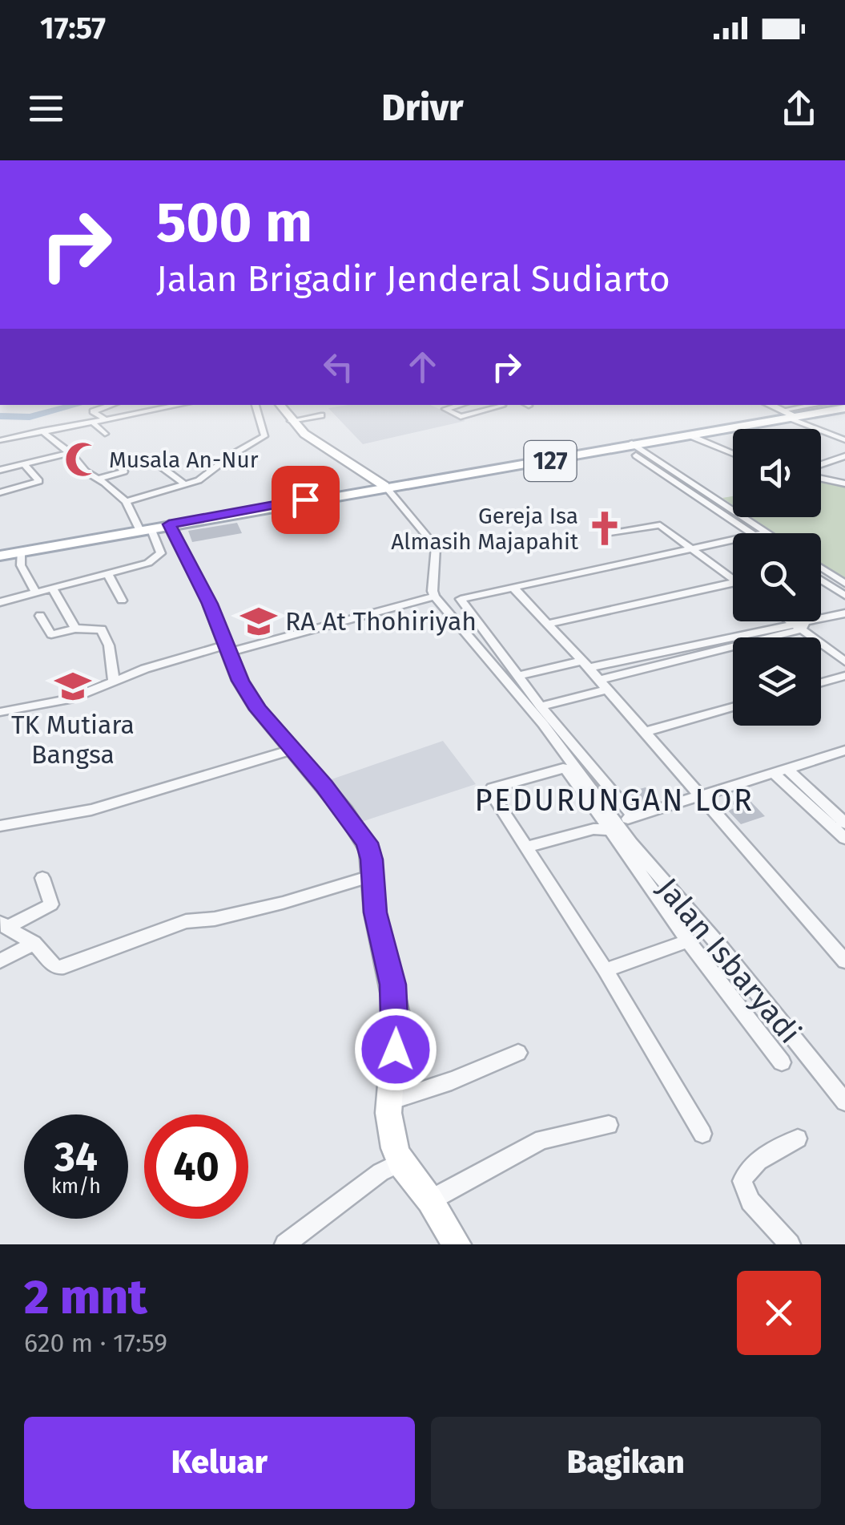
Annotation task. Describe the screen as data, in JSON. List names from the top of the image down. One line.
{"streets":{"main road":["127"],"street":["Jalan Isbaryadi"]},"districts":["PEDURUNGAN LOR"],"places":{"mosque":["Musala An-Nur"],"church":["Gereja Isa Almasih Majapahit"],"school or university":["RA At Thohiriyah","TK Mutiara Bangsa"]},"page":{"status":"17:57","header":"Drivr","turn":["500 m","Jalan Brigadir Jenderal Sudiarto"],"speed":"34 km/h","limit":"40","heading":["2 mnt","620 m · 17:59"],"buttons":["Keluar","Bagikan"]}}
